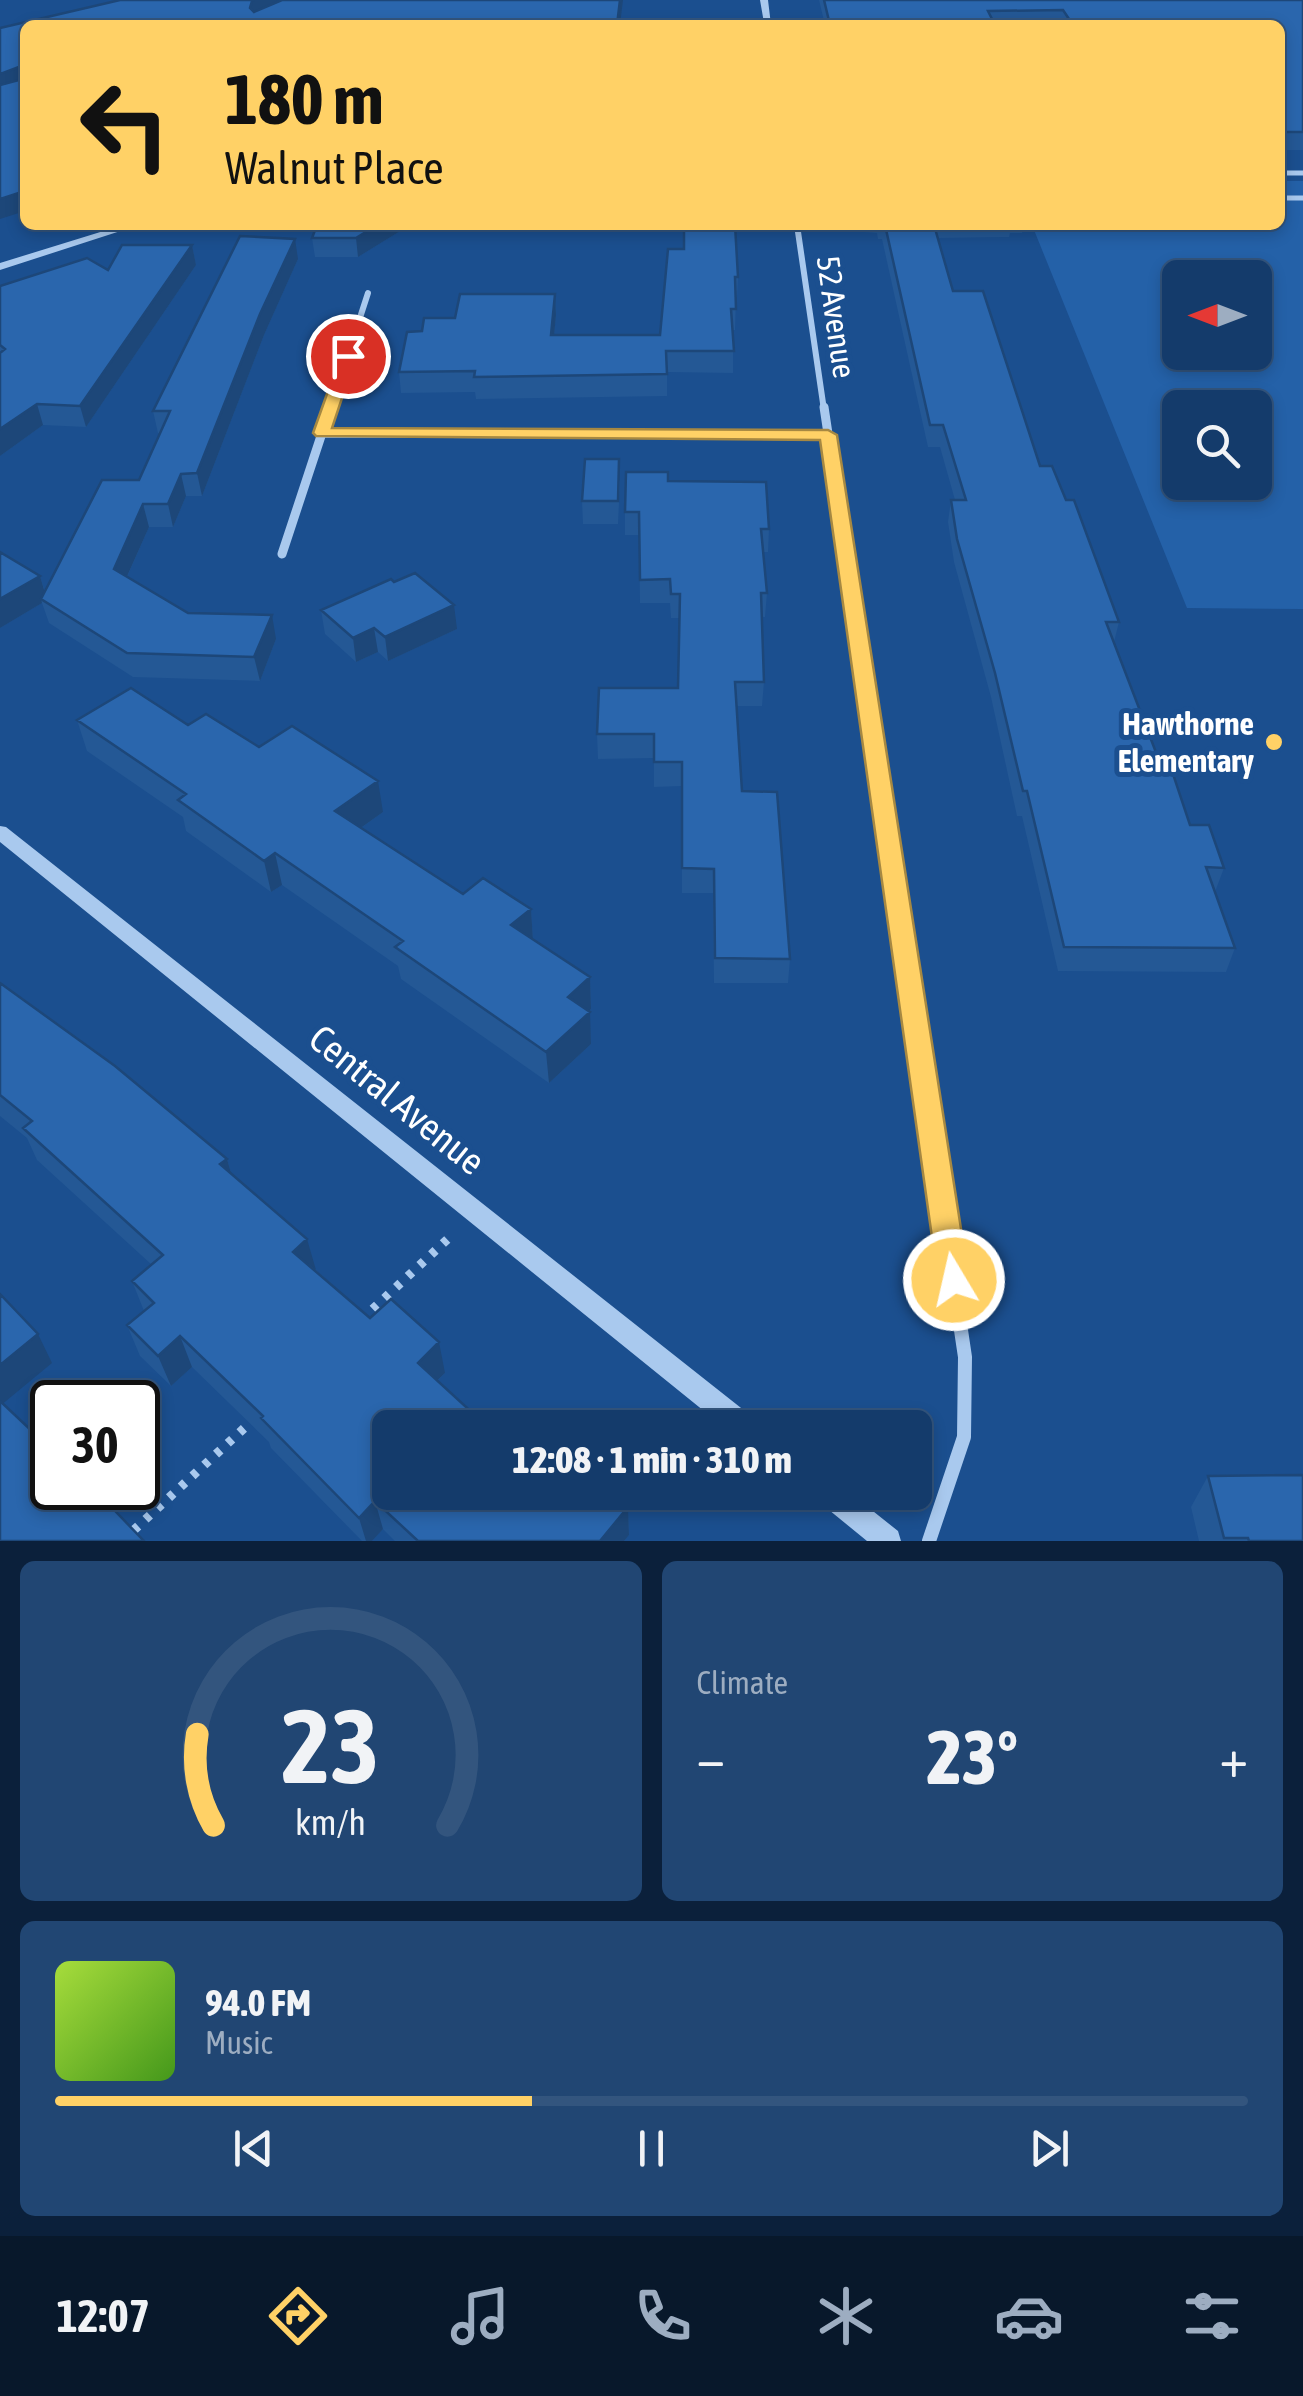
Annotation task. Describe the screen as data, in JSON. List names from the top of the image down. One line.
{"streets":{"street":["52 Avenue","Central Avenue"]},"places":["Hawthorne Elementary"],"north":"left","page":{"turn":["180 m","Walnut Place"],"limit":"30","trip":"12:08 · 1 min · 310 m","tile":"Climate","heat":["−","23°","+"],"song":["94.0 FM","Music"],"tabs":"12:07","gauge":["23","km/h"]}}
